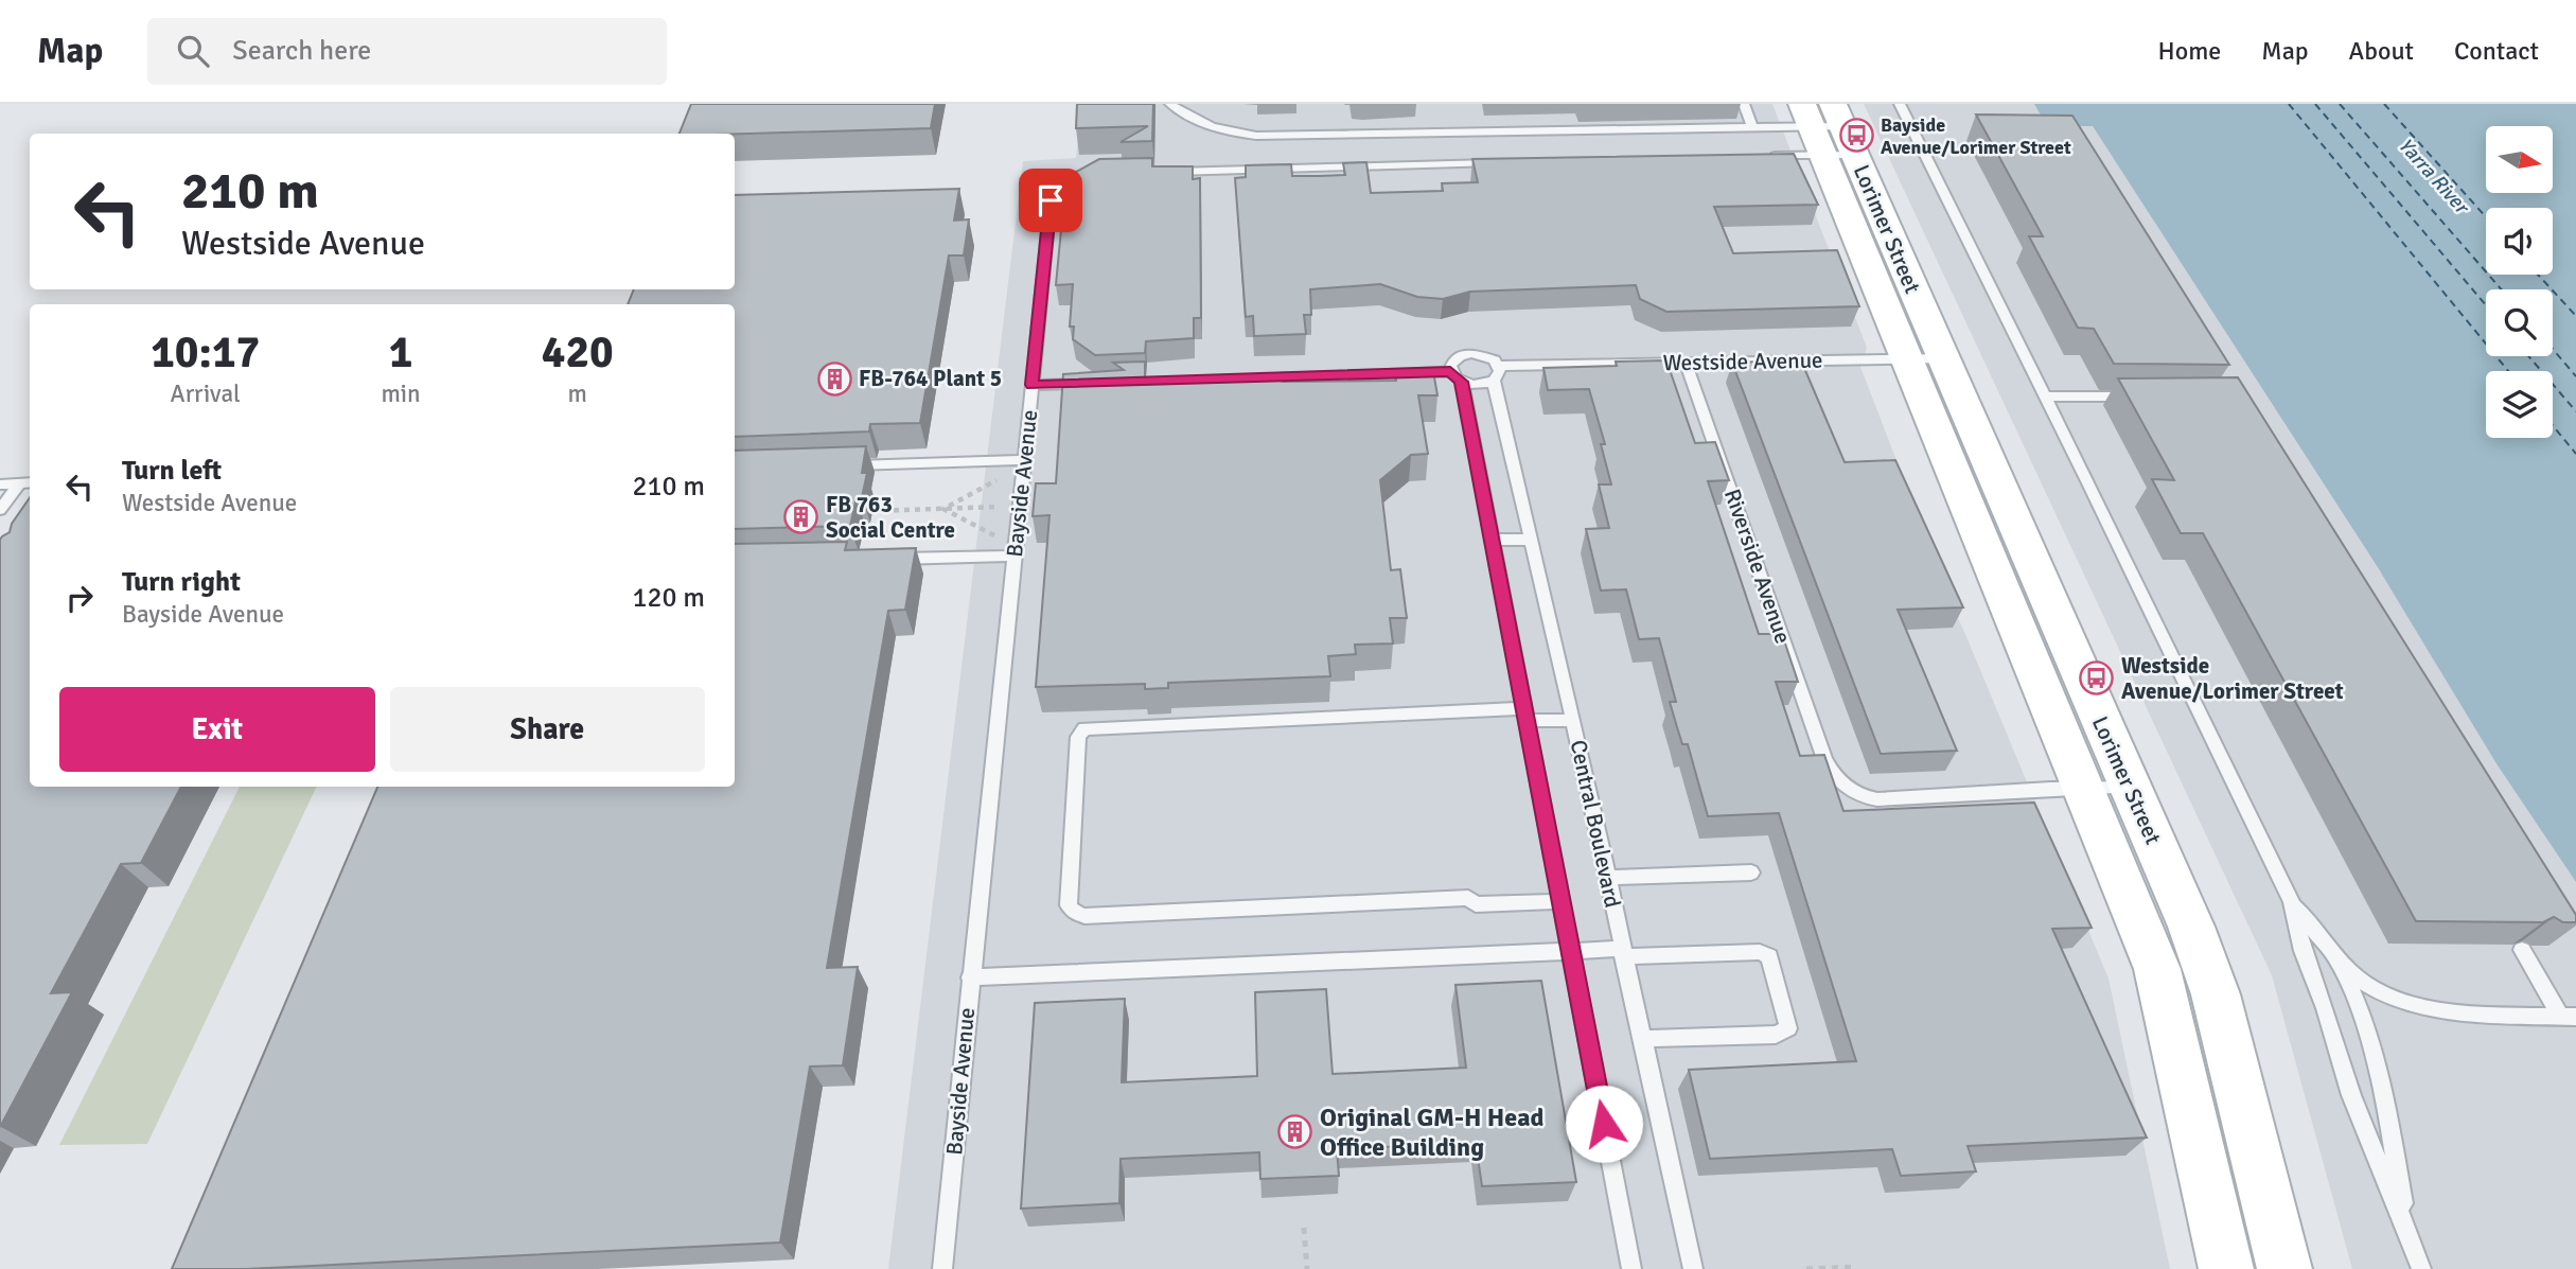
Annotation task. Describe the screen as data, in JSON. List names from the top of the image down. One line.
{"streets":{"main road":["Lorimer Street"],"lane":["Westside Avenue","Bayside Avenue","Riverside Avenue","Central Boulevard"]},"crossings":[["Lorimer Street","Westside Avenue"],["Lorimer Street","Riverside Avenue"],["Westside Avenue","Riverside Avenue"],["Westside Avenue","Central Boulevard"]],"water":["Yarra River"],"places":{"bus stop":["Bayside Avenue/Lorimer Street","Westside Avenue/Lorimer Street"],"building":["FB-764 Plant 5","FB 763 Social Centre","Original GM-H Head Office Building"]},"north":"right","page":{"header":"Map","search":"Search here","nav":["Home","Map","About","Contact"],"turn":["210 m","Westside Avenue"],"eta":["10:17","Arrival","1","min","420","m"],"list":[{"name":"Turn left","note":"Westside Avenue","value":"210 m"},{"name":"Turn right","note":"Bayside Avenue","value":"120 m"}],"buttons":["Exit","Share"]}}
